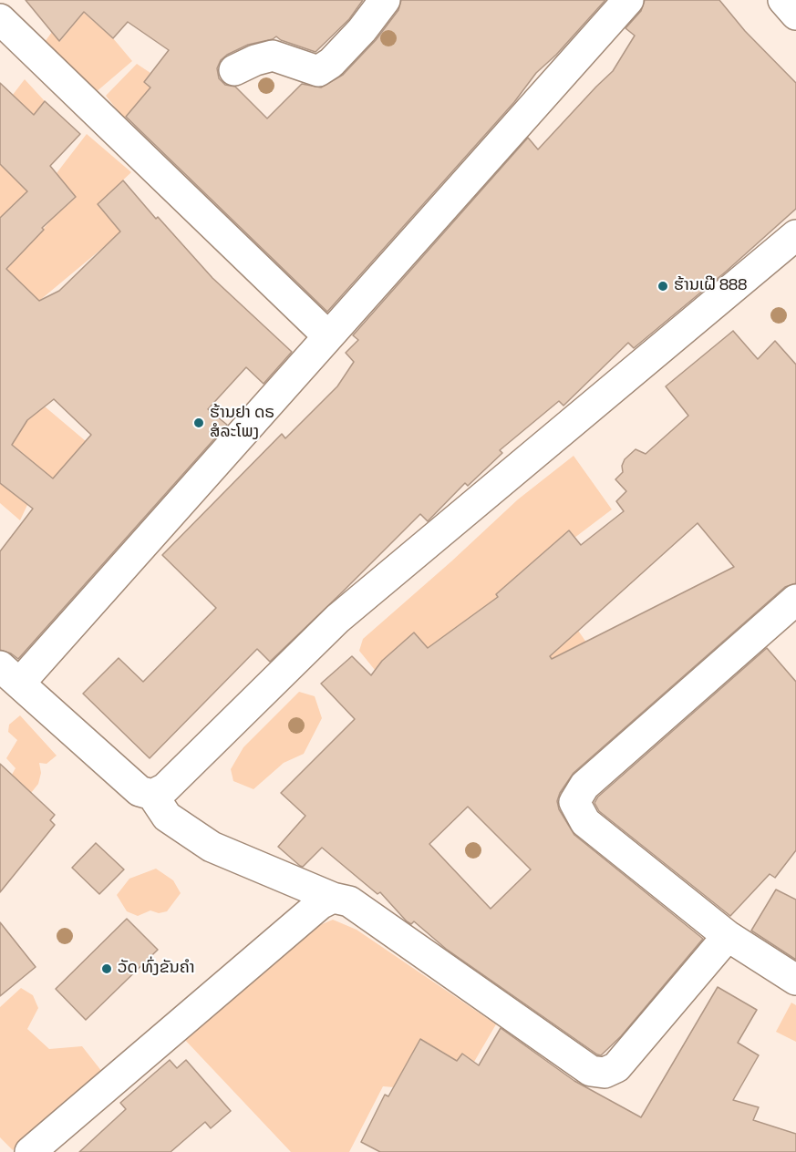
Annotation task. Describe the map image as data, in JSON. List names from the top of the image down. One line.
{"places":["ຮ້ານເຝີ 888","ຮ້ານຢາ ດຣ ສໍລະໂພງ","ວັດ ທົ່ງຂັນຄຳ"]}
